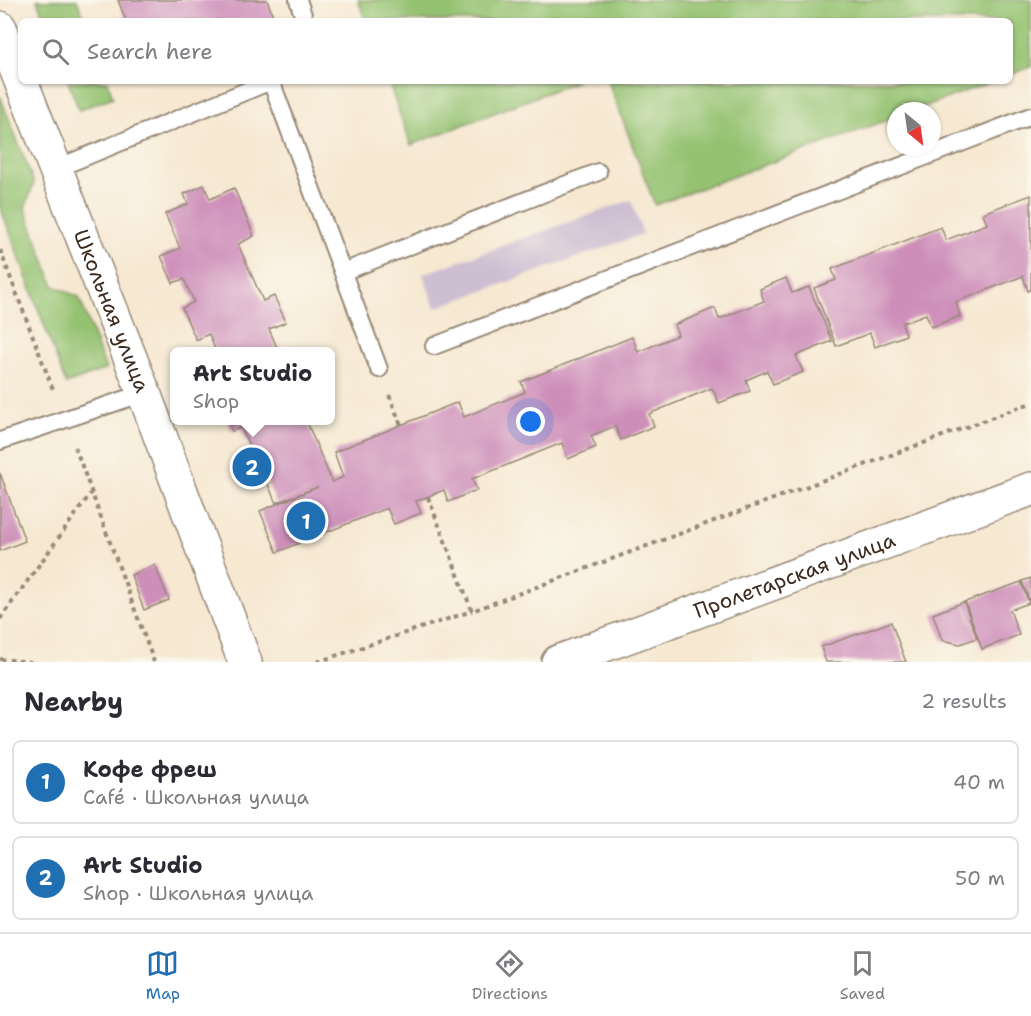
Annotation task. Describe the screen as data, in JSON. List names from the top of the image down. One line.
{"streets":{"street":["Школьная улица","Пролетарская улица"]},"north":"bottom right","page":{"search":"Search here","popup":["Art Studio","Shop"],"pins":["2","1"],"heading":["Nearby","2 results"],"list":[{"mark":"1","name":"Кофе фреш","note":"Café · Школьная улица","value":"40 m"},{"mark":"2","name":"Art Studio","note":"Shop · Школьная улица","value":"50 m"}],"nav":["Map","Directions","Saved"]}}
